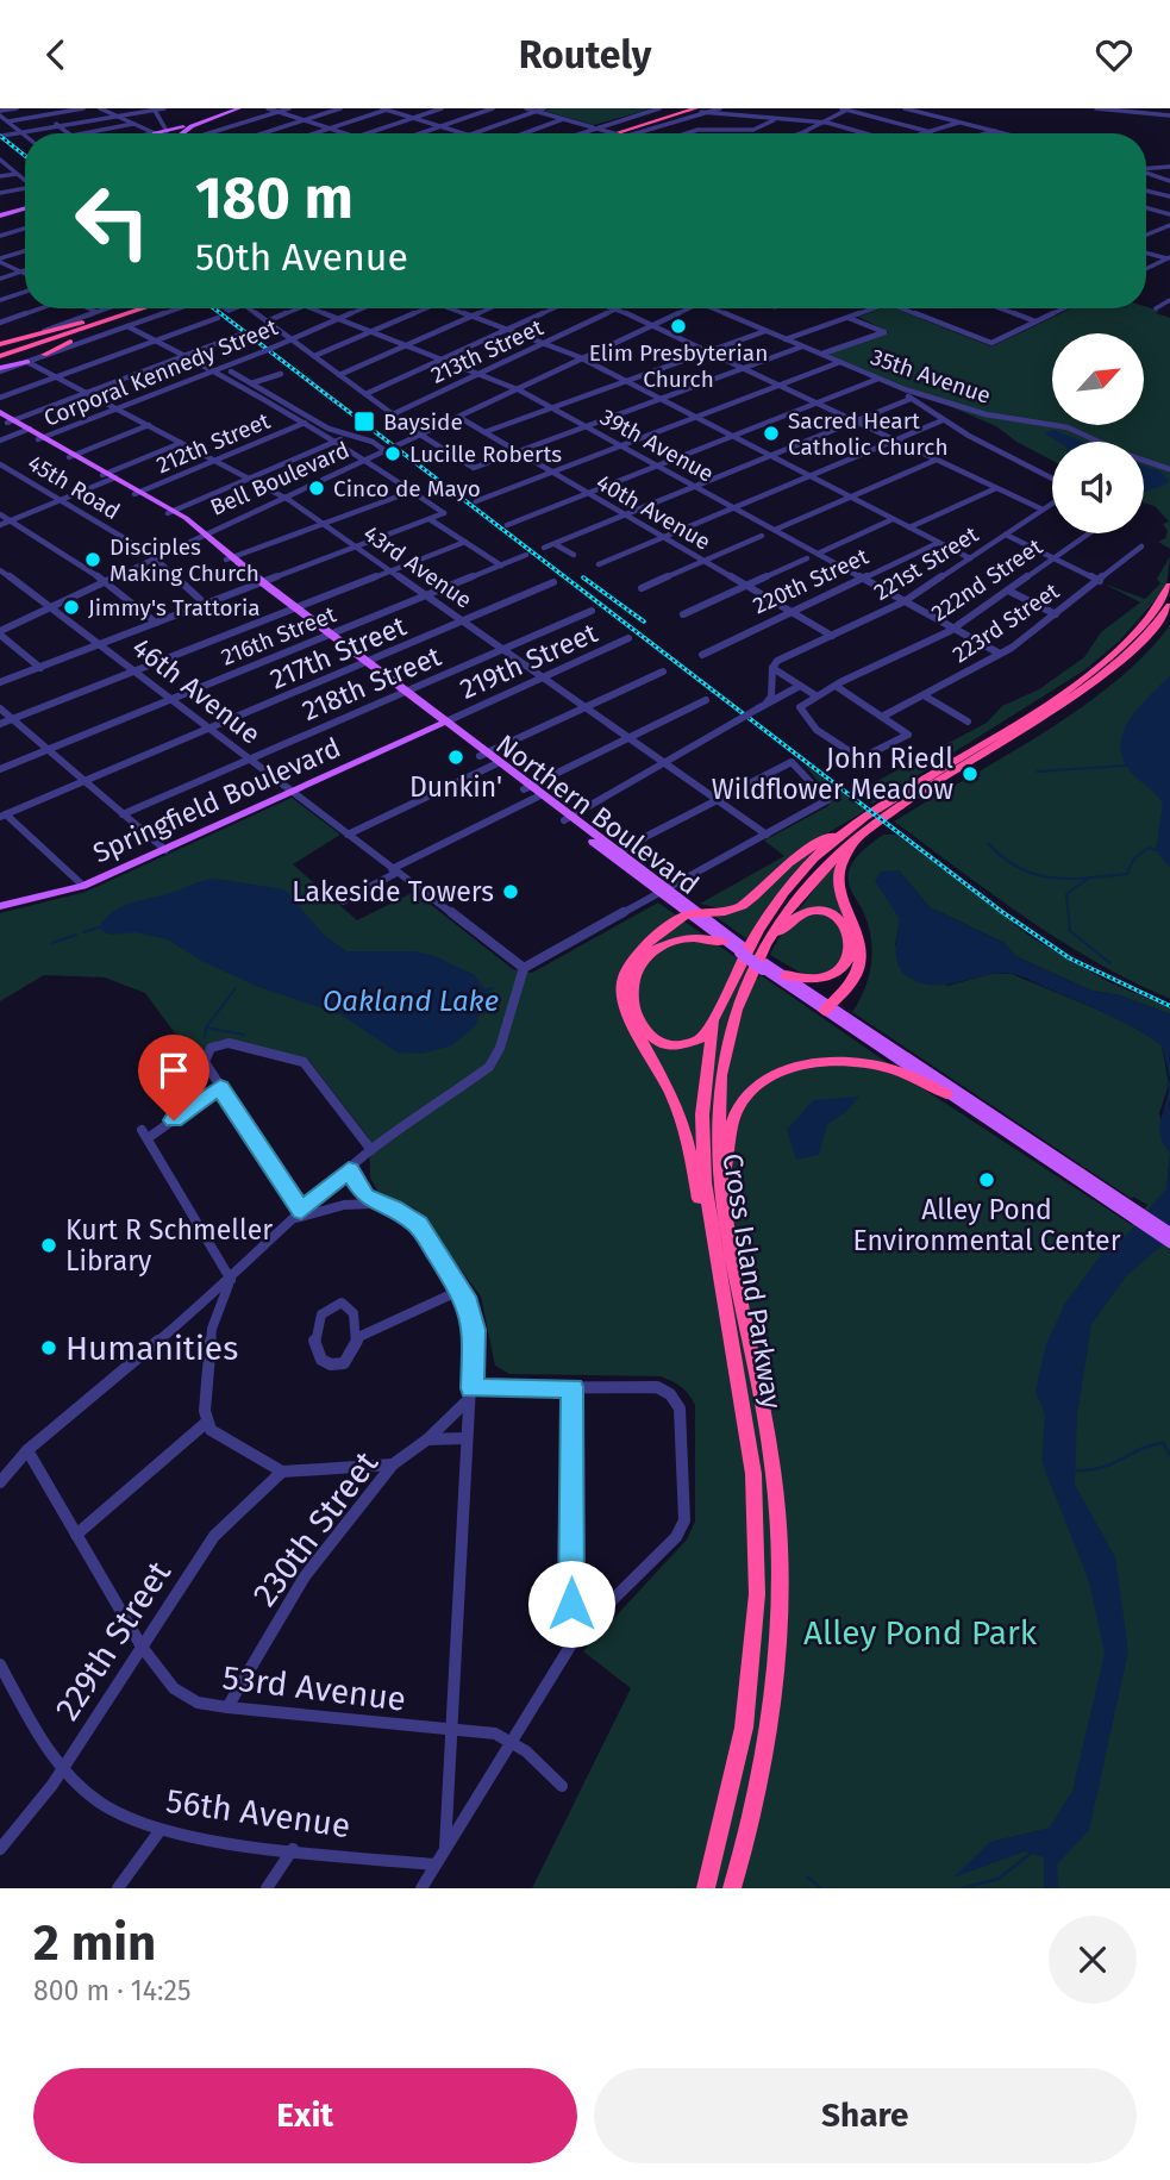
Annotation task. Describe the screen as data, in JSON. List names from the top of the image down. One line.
{"streets":{"highway":["Cross Island Parkway"],"main road":["Springfield Boulevard","Northern Boulevard"],"street":["213th Street","Corporal Kennedy Street","35th Avenue","212th Street","39th Avenue","Bell Boulevard","45th Road","40th Avenue","221st Street","43rd Avenue","222nd Street","220th Street","223rd Street","216th Street","217th Street","219th Street","218th Street","46th Avenue","230th Street","229th Street","53rd Avenue","56th Avenue"]},"crossings":[["213th Street","39th Avenue"],["Corporal Kennedy Street","39th Avenue"],["Corporal Kennedy Street","43rd Avenue"],["Corporal Kennedy Street","Northern Boulevard"],["212th Street","43rd Avenue"],["212th Street","Northern Boulevard"],["39th Avenue","Bell Boulevard"],["39th Avenue","221st Street"],["39th Avenue","222nd Street"],["39th Avenue","220th Street"],["39th Avenue","223rd Street"],["Bell Boulevard","45th Road"],["Bell Boulevard","40th Avenue"],["Bell Boulevard","43rd Avenue"],["Bell Boulevard","46th Avenue"],["Bell Boulevard","Northern Boulevard"],["40th Avenue","221st Street"],["40th Avenue","220th Street"],["43rd Avenue","216th Street"],["43rd Avenue","217th Street"],["43rd Avenue","219th Street"],["43rd Avenue","218th Street"],["216th Street","46th Avenue"],["216th Street","Northern Boulevard"],["217th Street","46th Avenue"],["217th Street","Northern Boulevard"],["219th Street","Springfield Boulevard"],["219th Street","Northern Boulevard"],["218th Street","46th Avenue"],["218th Street","Northern Boulevard"],["46th Avenue","Springfield Boulevard"],["Springfield Boulevard","Northern Boulevard"],["230th Street","53rd Avenue"],["229th Street","53rd Avenue"],["229th Street","56th Avenue"]],"water":["Oakland Lake"],"parks":["Alley Pond Park"],"places":{"other":["Elim Presbyterian Church","Sacred Heart Catholic Church","Lucille Roberts","Cinco de Mayo","Disciples Making Church","Jimmy's Trattoria","Dunkin'","John Riedl Wildflower Meadow","Lakeside Towers","Alley Pond Environmental Center","Kurt R Schmeller Library","Humanities"],"transit":["Bayside"]},"north":"top right","page":{"header":"Routely","turn":["180 m","50th Avenue"],"heading":["2 min","800 m · 14:25"],"buttons":["Exit","Share"]}}
